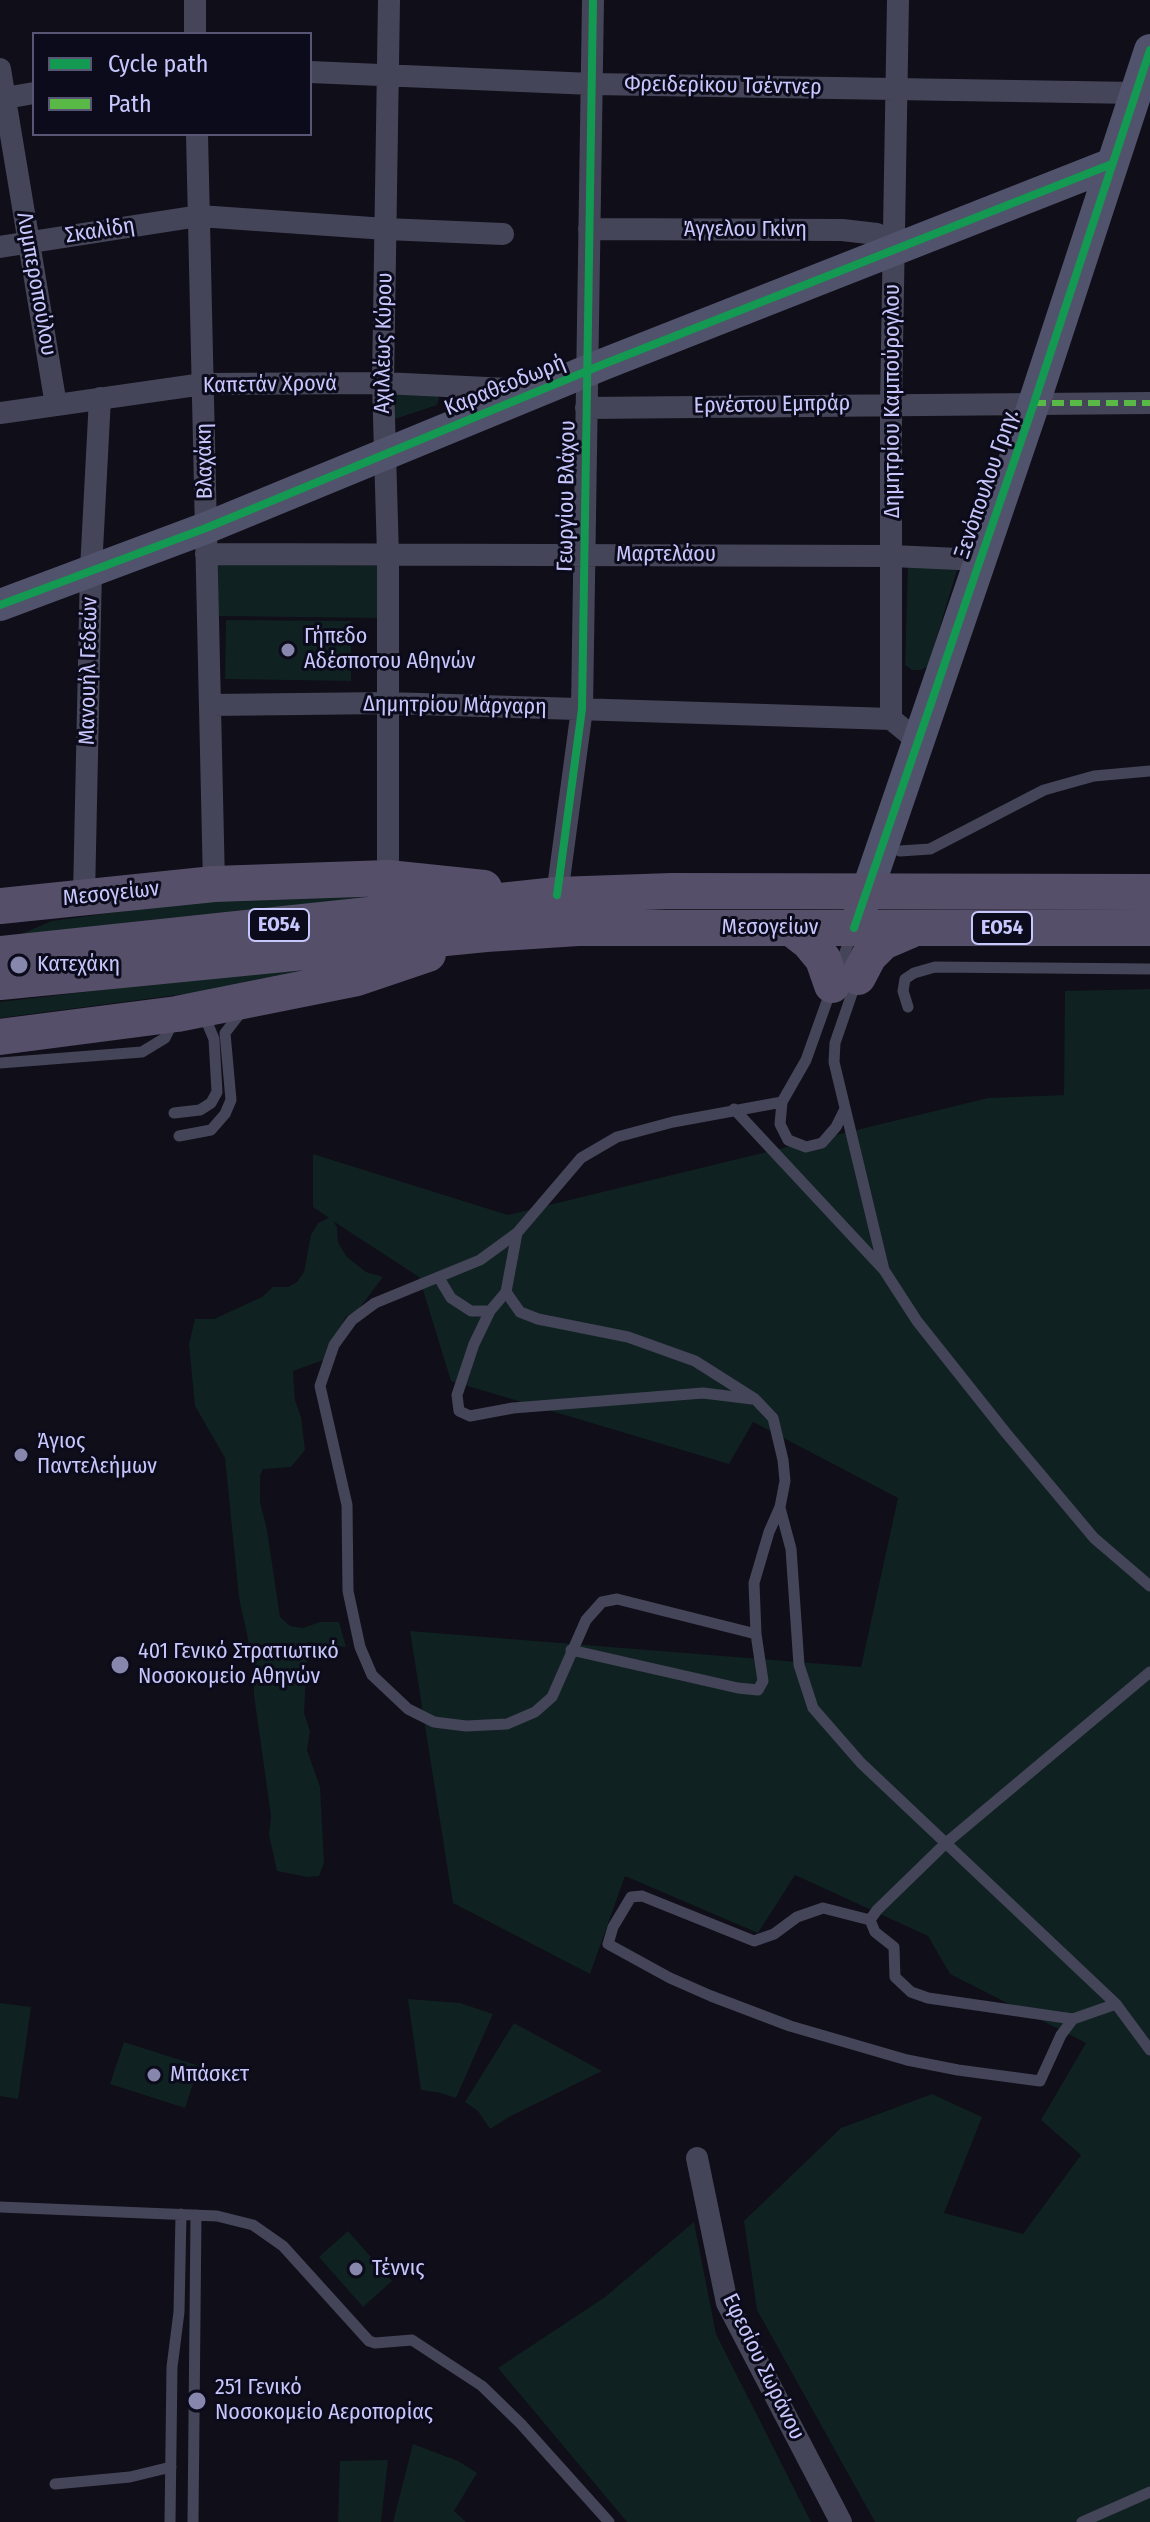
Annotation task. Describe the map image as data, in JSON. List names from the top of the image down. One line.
{"streets":{"main road":["Μεσογείων","ΕΟ54"],"street":["Φρειδερίκου Τσέντνερ","Άγγελου Γκίνη","Σκαλίδη","Λυμπεροπούλου","Αχιλλέως Κύρου","Καπετάν Χρονά","Καραθεοδωρή","Δημητρίου Καμπούρογλου","Ερνέστου Εμπράρ","Βλαχάκη","Ξενόπουλου Γρηγ.","Γεωργίου Βλάχου","Μαρτελάου","Μανουήλ Γεδεών","Δημητρίου Μάργαρη","Εφεσίου Σωράνου"]},"crossings":[["Φρειδερίκου Τσέντνερ","Αχιλλέως Κύρου"],["Φρειδερίκου Τσέντνερ","Δημητρίου Καμπούρογλου"],["Φρειδερίκου Τσέντνερ","Ξενόπουλου Γρηγ."],["Φρειδερίκου Τσέντνερ","Γεωργίου Βλάχου"],["Άγγελου Γκίνη","Καραθεοδωρή"],["Άγγελου Γκίνη","Δημητρίου Καμπούρογλου"],["Άγγελου Γκίνη","Γεωργίου Βλάχου"],["Σκαλίδη","Λυμπεροπούλου"],["Σκαλίδη","Βλαχάκη"],["Λυμπεροπούλου","Καπετάν Χρονά"],["Αχιλλέως Κύρου","Καπετάν Χρονά"],["Αχιλλέως Κύρου","Καραθεοδωρή"],["Αχιλλέως Κύρου","Μαρτελάου"],["Αχιλλέως Κύρου","Δημητρίου Μάργαρη"],["Αχιλλέως Κύρου","Μεσογείων"],["Καπετάν Χρονά","Καραθεοδωρή"],["Καπετάν Χρονά","Βλαχάκη"],["Καπετάν Χρονά","Μανουήλ Γεδεών"],["Καραθεοδωρή","Δημητρίου Καμπούρογλου"],["Καραθεοδωρή","Βλαχάκη"],["Καραθεοδωρή","Ξενόπουλου Γρηγ."],["Καραθεοδωρή","Γεωργίου Βλάχου"],["Καραθεοδωρή","Μαρτελάου"],["Καραθεοδωρή","Μανουήλ Γεδεών"],["Δημητρίου Καμπούρογλου","Ερνέστου Εμπράρ"],["Δημητρίου Καμπούρογλου","Μαρτελάου"],["Δημητρίου Καμπούρογλου","Δημητρίου Μάργαρη"],["Ερνέστου Εμπράρ","Ξενόπουλου Γρηγ."],["Ερνέστου Εμπράρ","Γεωργίου Βλάχου"],["Βλαχάκη","Μαρτελάου"],["Βλαχάκη","Δημητρίου Μάργαρη"],["Βλαχάκη","Μεσογείων"],["Ξενόπουλου Γρηγ.","Μαρτελάου"],["Ξενόπουλου Γρηγ.","Μεσογείων"],["Γεωργίου Βλάχου","Μαρτελάου"],["Γεωργίου Βλάχου","Δημητρίου Μάργαρη"],["Γεωργίου Βλάχου","Μεσογείων"],["Μανουήλ Γεδεών","Μεσογείων"]],"places":["Γήπεδο Αδέσποτου Αθηνών","Κατεχάκη","Άγιος Παντελεήμων","401 Γενικό Στρατιωτικό Νοσοκομείο Αθηνών","Μπάσκετ","Τέννις","251 Γενικό Νοσοκομείο Αεροπορίας"],"legend":["Cycle path","Path"]}
